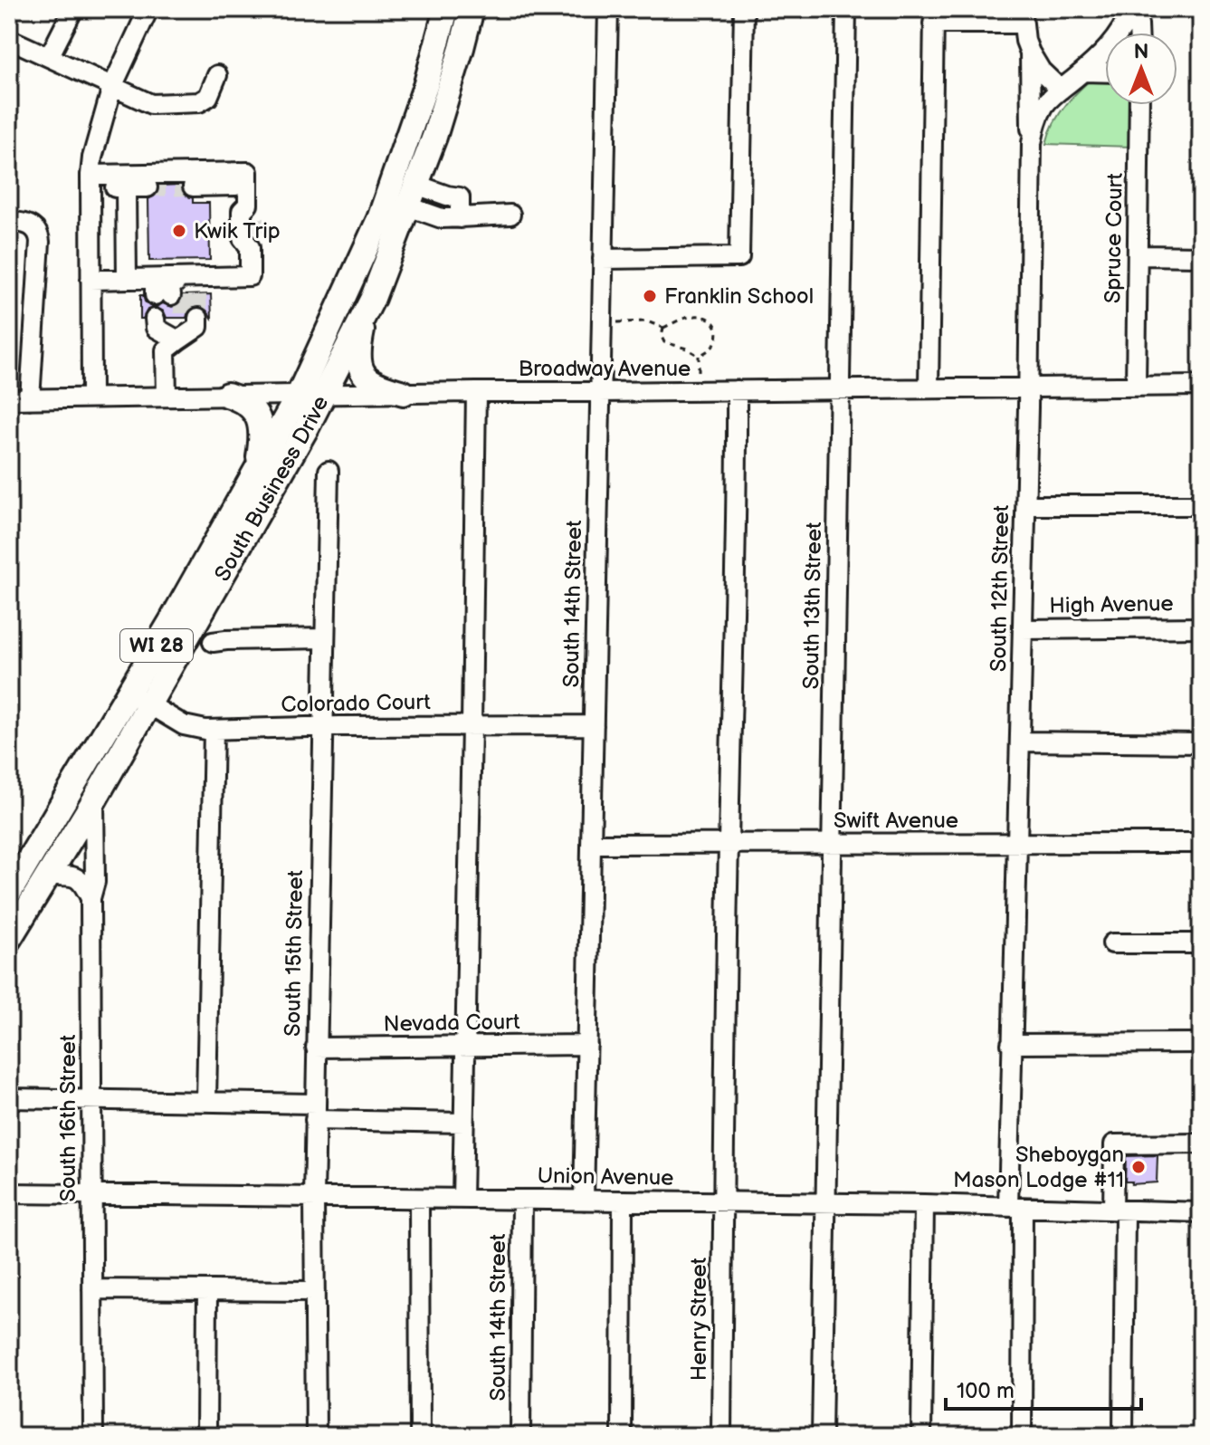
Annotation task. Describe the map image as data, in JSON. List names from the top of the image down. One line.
{"streets":{"main road":["South Business Drive","WI 28"],"street":["Spruce Court","Broadway Avenue","South 12th Street","South 14th Street","High Avenue","South 13th Street","Colorado Court","Swift Avenue","South 15th Street","Nevada Court","South 16th Street","Union Avenue","Henry Street"]},"crossings":[["Spruce Court","Broadway Avenue"],["Broadway Avenue","South Business Drive"],["Broadway Avenue","South 12th Street"],["Broadway Avenue","South 14th Street"],["Broadway Avenue","South 13th Street"],["Broadway Avenue","Henry Street"],["South Business Drive","Colorado Court"],["South Business Drive","South 16th Street"],["South 12th Street","High Avenue"],["South 12th Street","Swift Avenue"],["South 12th Street","Union Avenue"],["South 14th Street","Colorado Court"],["South 14th Street","Swift Avenue"],["South 14th Street","Nevada Court"],["South 14th Street","Union Avenue"],["South 13th Street","Swift Avenue"],["South 13th Street","Union Avenue"],["Colorado Court","South 15th Street"],["Swift Avenue","Henry Street"],["South 15th Street","Nevada Court"],["South 15th Street","Union Avenue"],["South 16th Street","Union Avenue"],["Union Avenue","Henry Street"]],"places":["Kwik Trip","Franklin School","Sheboygan Mason Lodge #11"],"scale_bar":"100 m","north":"top"}
